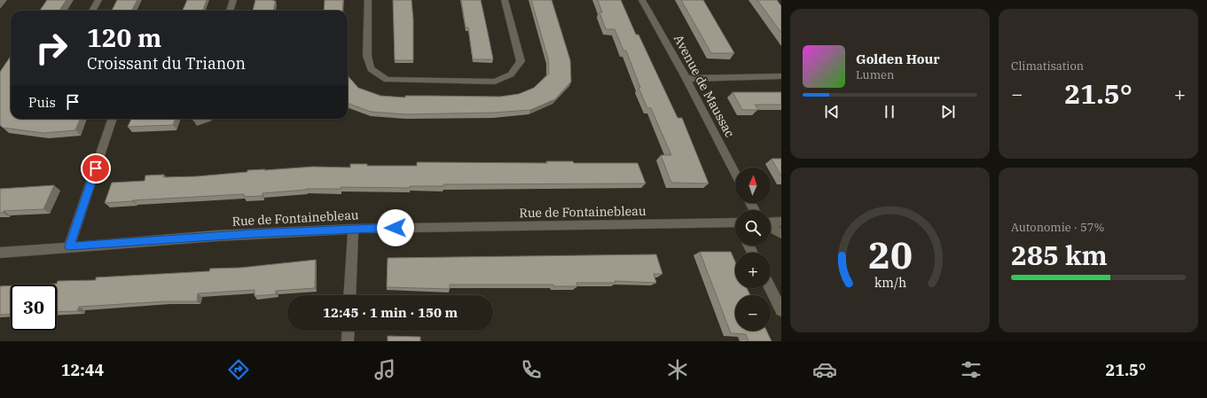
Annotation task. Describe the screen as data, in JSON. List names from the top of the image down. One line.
{"streets":{"street":["Avenue de Maussac","Rue de Fontainebleau"]},"north":"top","page":{"tile":["Climatisation",["Autonomie · 57%","285 km"]],"turn":["120 m","Croissant du Trianon"],"song":["Golden Hour","Lumen"],"heat":["−","21.5°","+"],"then":"Puis","map_buttons":["+","−"],"limit":"30","trip":"12:45 · 1 min · 150 m","tabs":["12:44","21.5°"],"gauge":["20","km/h"]}}
